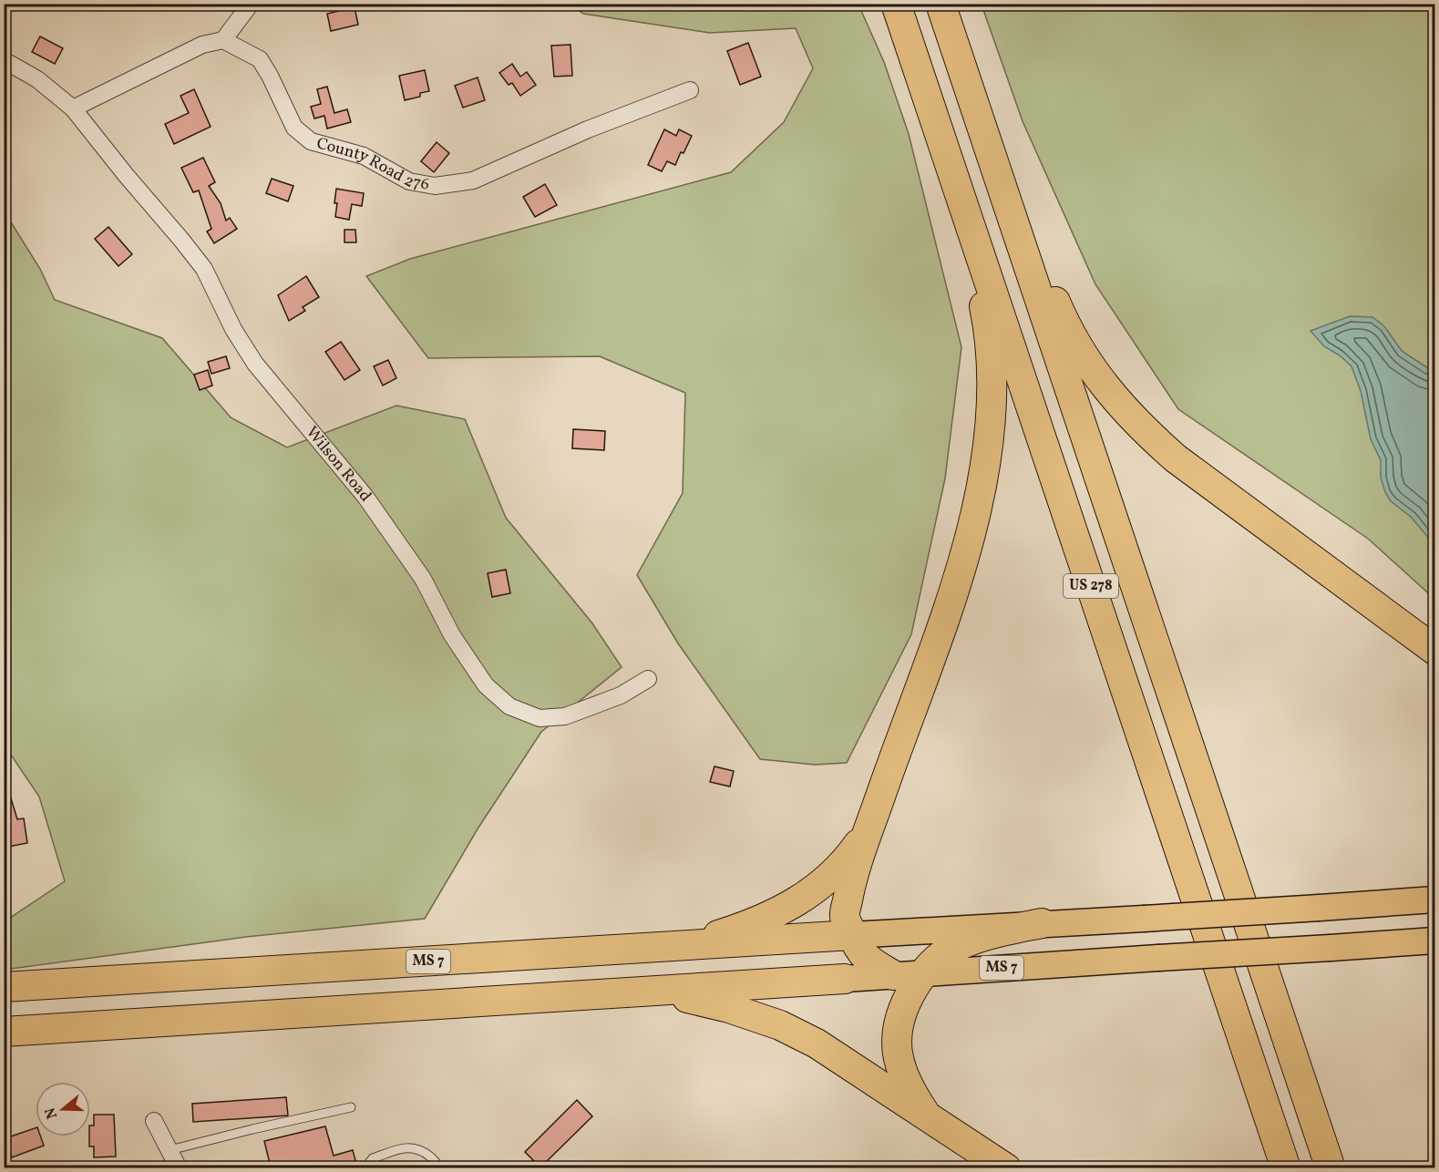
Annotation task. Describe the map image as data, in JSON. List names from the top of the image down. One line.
{"streets":{"highway":["US 278","MS 7"],"street":["County Road 276","Wilson Road"]},"north":"left"}
